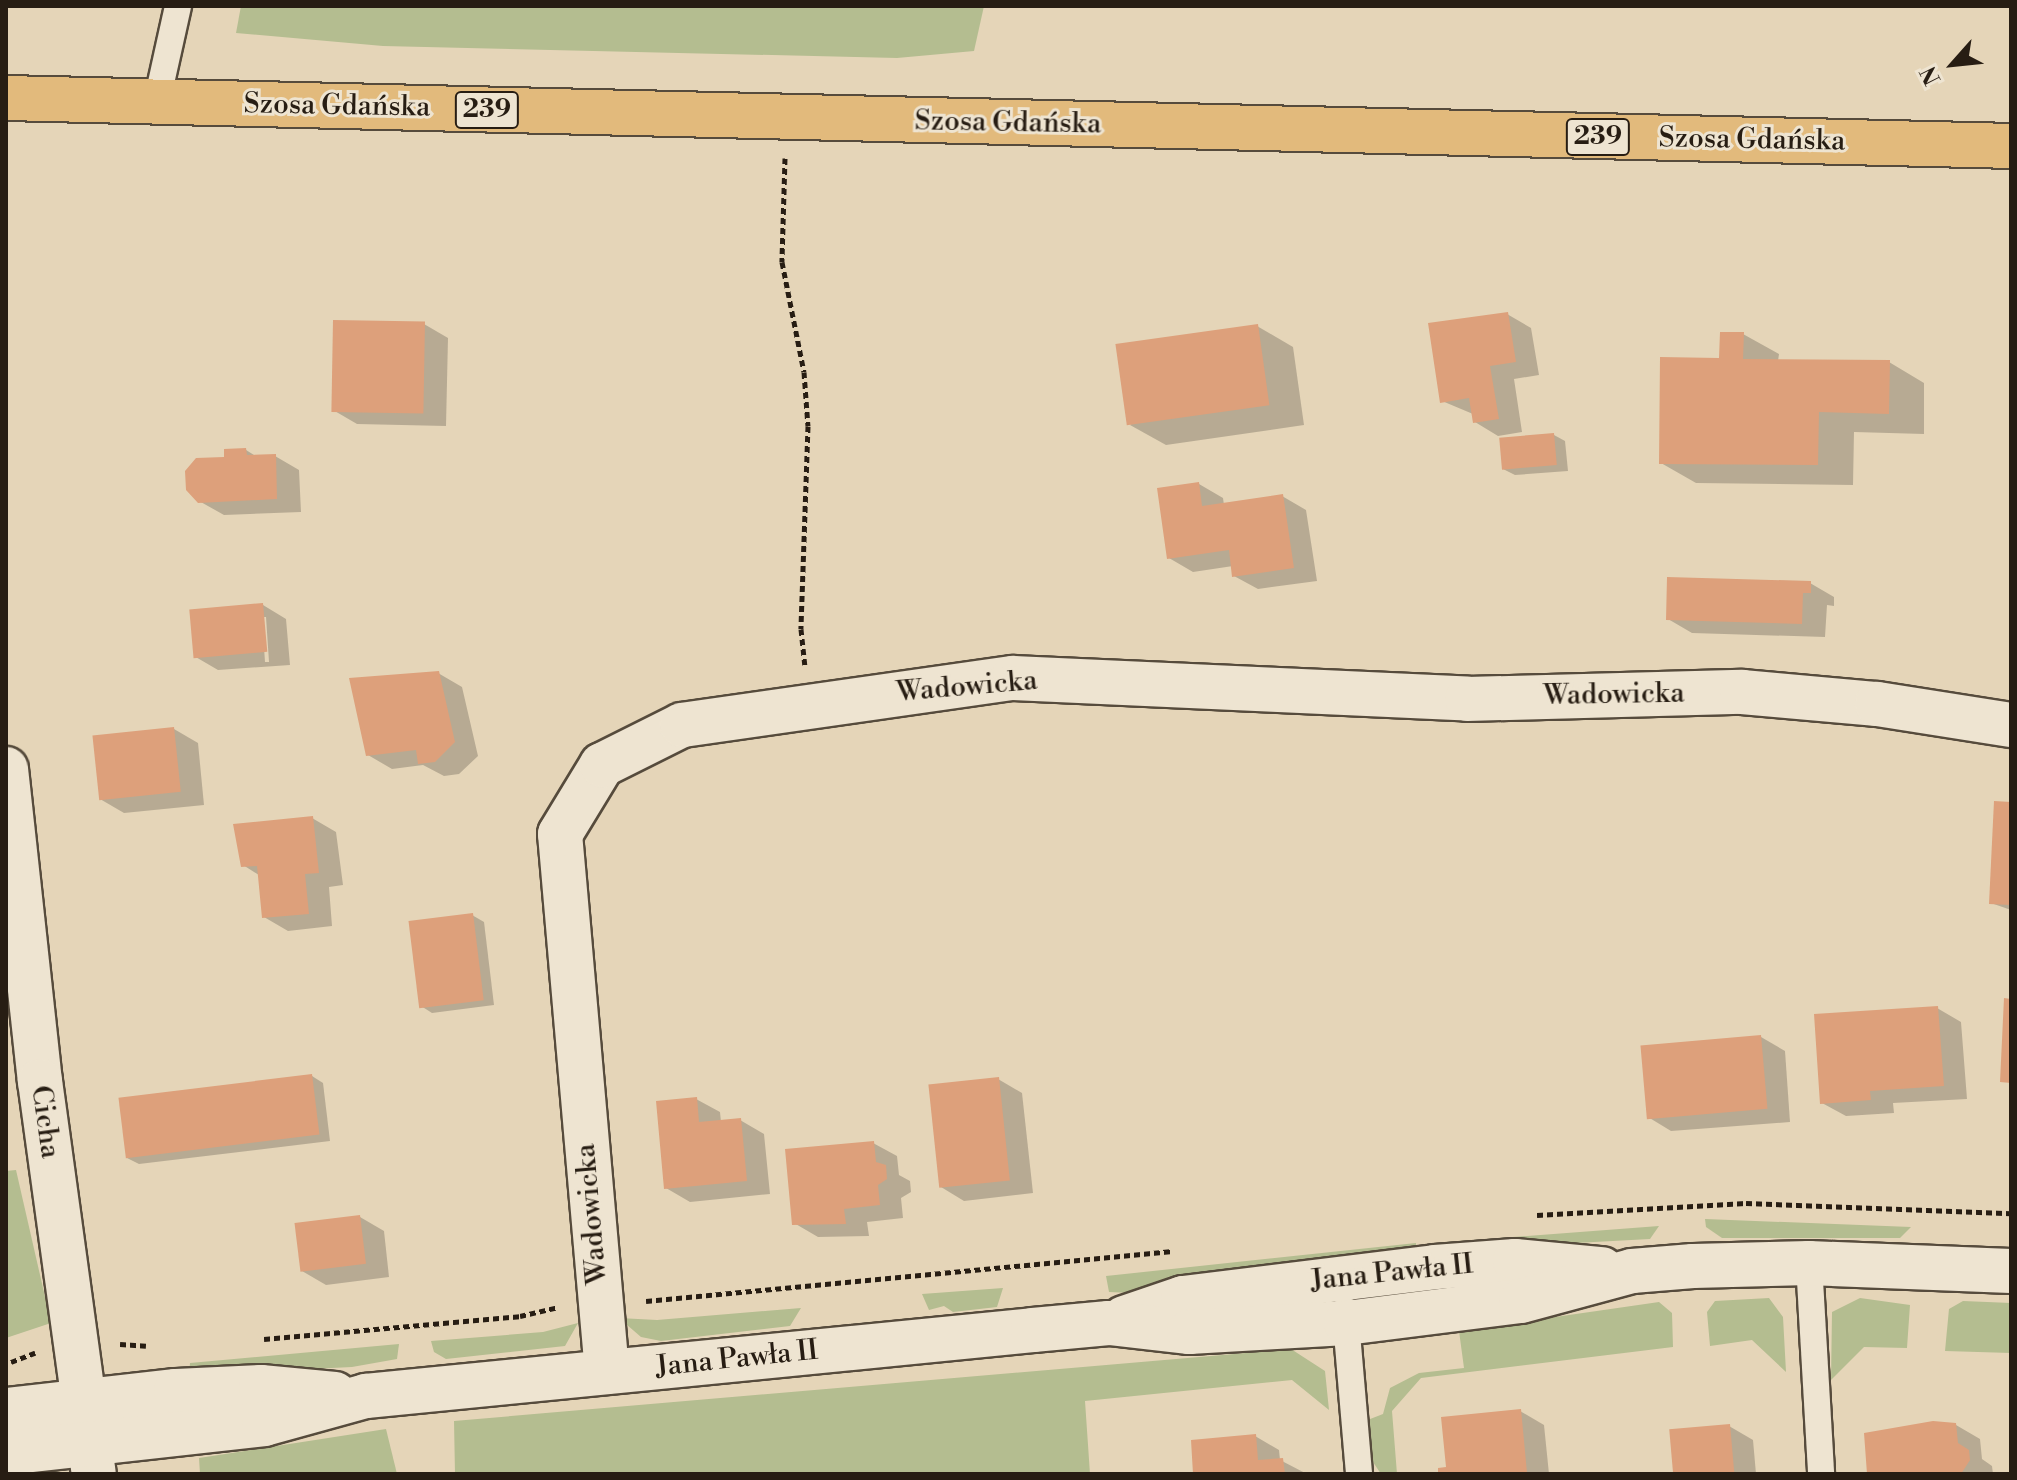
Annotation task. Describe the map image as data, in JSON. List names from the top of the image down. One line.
{"streets":{"main road":["Szosa Gdańska","239"],"street":["Wadowicka","Cicha","Jana Pawła II"]},"crossings":[["Wadowicka","Jana Pawła II"],["Cicha","Jana Pawła II"]],"north":"bottom left"}
